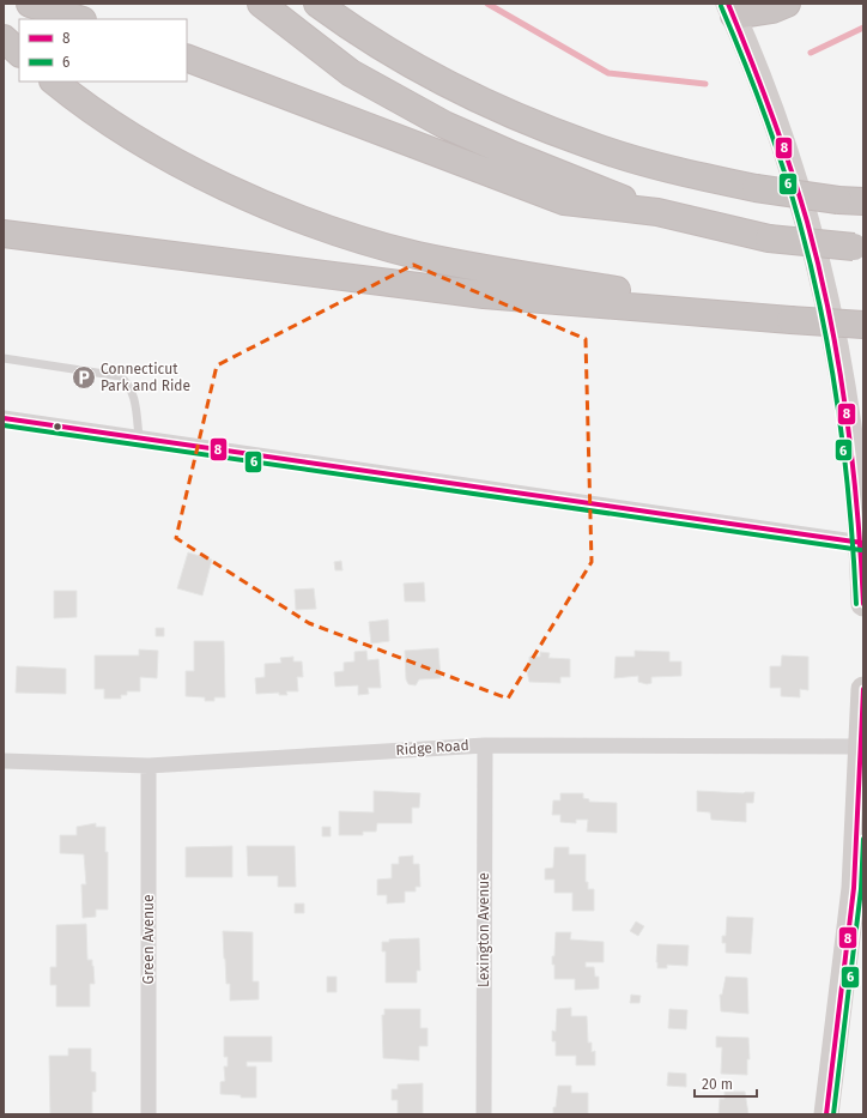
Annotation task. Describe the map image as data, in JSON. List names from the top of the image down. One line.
{"streets":{"street":["Ridge Road","Lexington Avenue","Green Avenue"]},"crossings":[["Ridge Road","Lexington Avenue"],["Ridge Road","Green Avenue"]],"places":{"parking":["Connecticut Park and Ride"]},"lines":["transit line 8","transit line 6"],"legend":["8","6"],"scale_bar":"20 m"}
